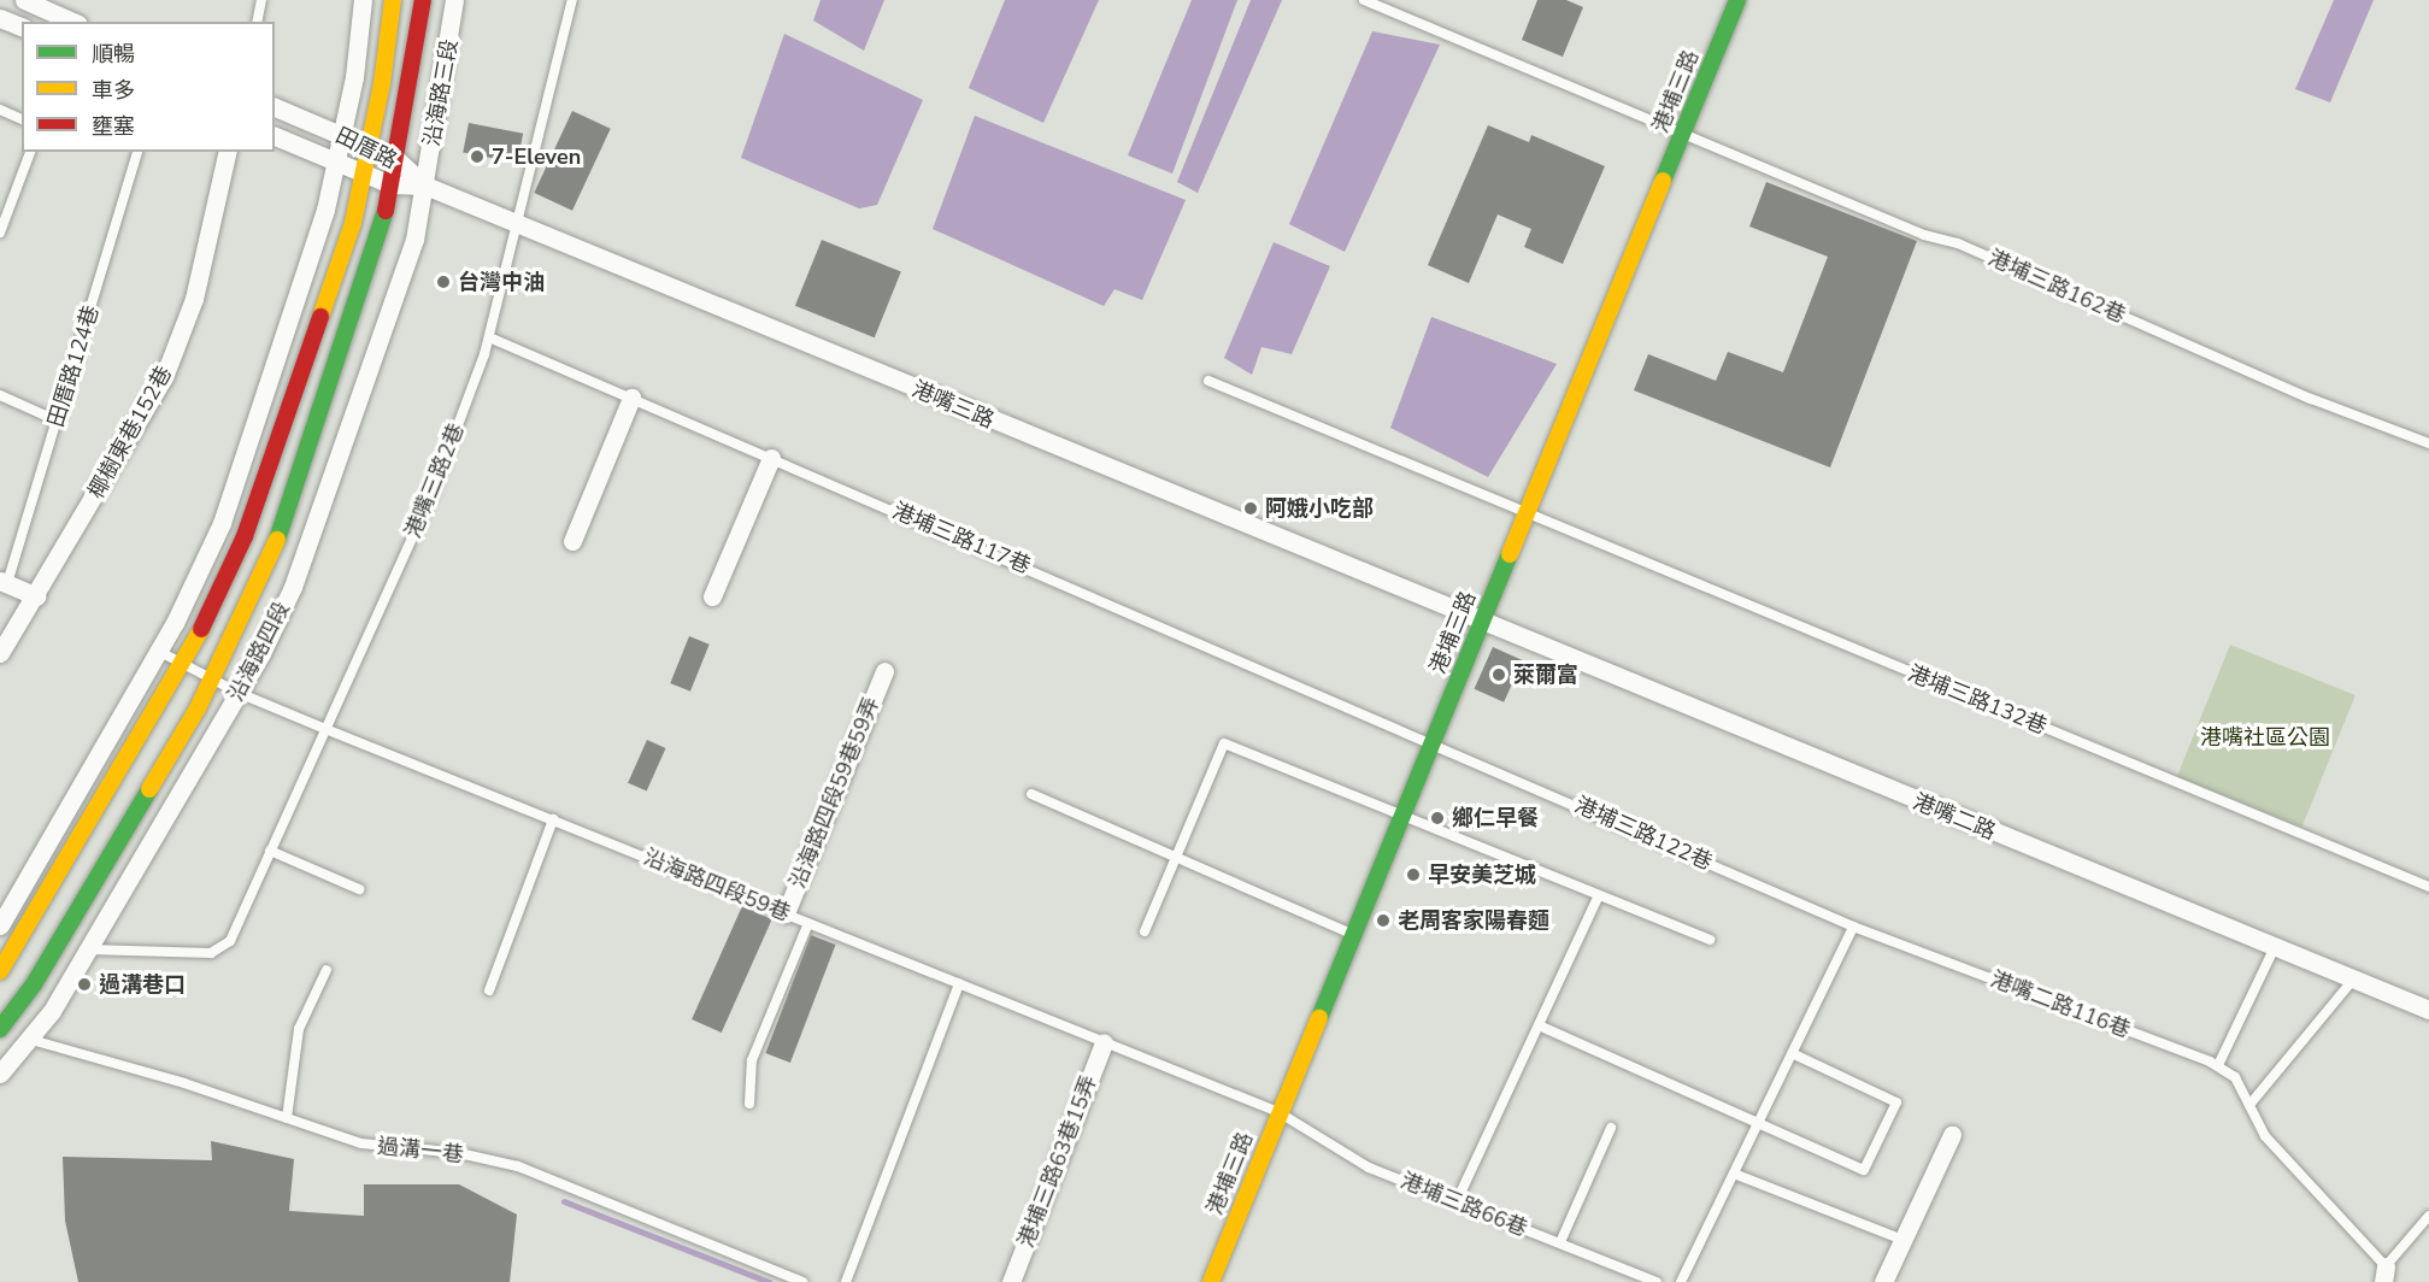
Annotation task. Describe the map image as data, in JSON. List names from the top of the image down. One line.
{"streets":{"main road":["港埔三路","沿海路三段","沿海路四段"],"street":["田厝路","港嘴三路","椰樹東巷152巷","沿海路四段59巷59弄","港嘴二路","港埔三路63巷15弄"],"lane":["港埔三路162巷","田厝路124巷","港嘴三路2巷","港埔三路117巷","港埔三路132巷","港埔三路122巷","沿海路四段59巷","港嘴二路116巷","過溝一巷","港埔三路66巷"]},"crossings":[["港埔三路","港埔三路162巷"],["港埔三路","港嘴三路"],["港埔三路","港埔三路117巷"],["港埔三路","港埔三路132巷"],["港埔三路","港嘴二路"],["港埔三路","港埔三路122巷"],["港埔三路","沿海路四段59巷"],["港埔三路","港埔三路66巷"],["沿海路三段","田厝路"],["沿海路三段","港嘴三路"],["沿海路三段","沿海路四段"],["田厝路","港嘴三路"],["田厝路","沿海路四段"],["港嘴三路","港嘴三路2巷"],["港嘴三路","沿海路四段"],["港嘴三路","港嘴二路"],["港嘴三路2巷","港埔三路117巷"],["港嘴三路2巷","沿海路四段"],["港嘴三路2巷","沿海路四段59巷"],["港埔三路117巷","港埔三路122巷"],["沿海路四段","沿海路四段59巷"],["沿海路四段","過溝一巷"],["沿海路四段59巷59弄","沿海路四段59巷"],["港埔三路122巷","港嘴二路116巷"],["沿海路四段59巷","港埔三路63巷15弄"],["沿海路四段59巷","港埔三路66巷"]],"parks":["港嘴社區公園"],"places":["7-Eleven","台灣中油","阿娥小吃部","萊爾富","鄉仁早餐","早安美芝城","老周客家陽春麵","過溝巷口"],"legend":["順暢","車多","壅塞"]}
